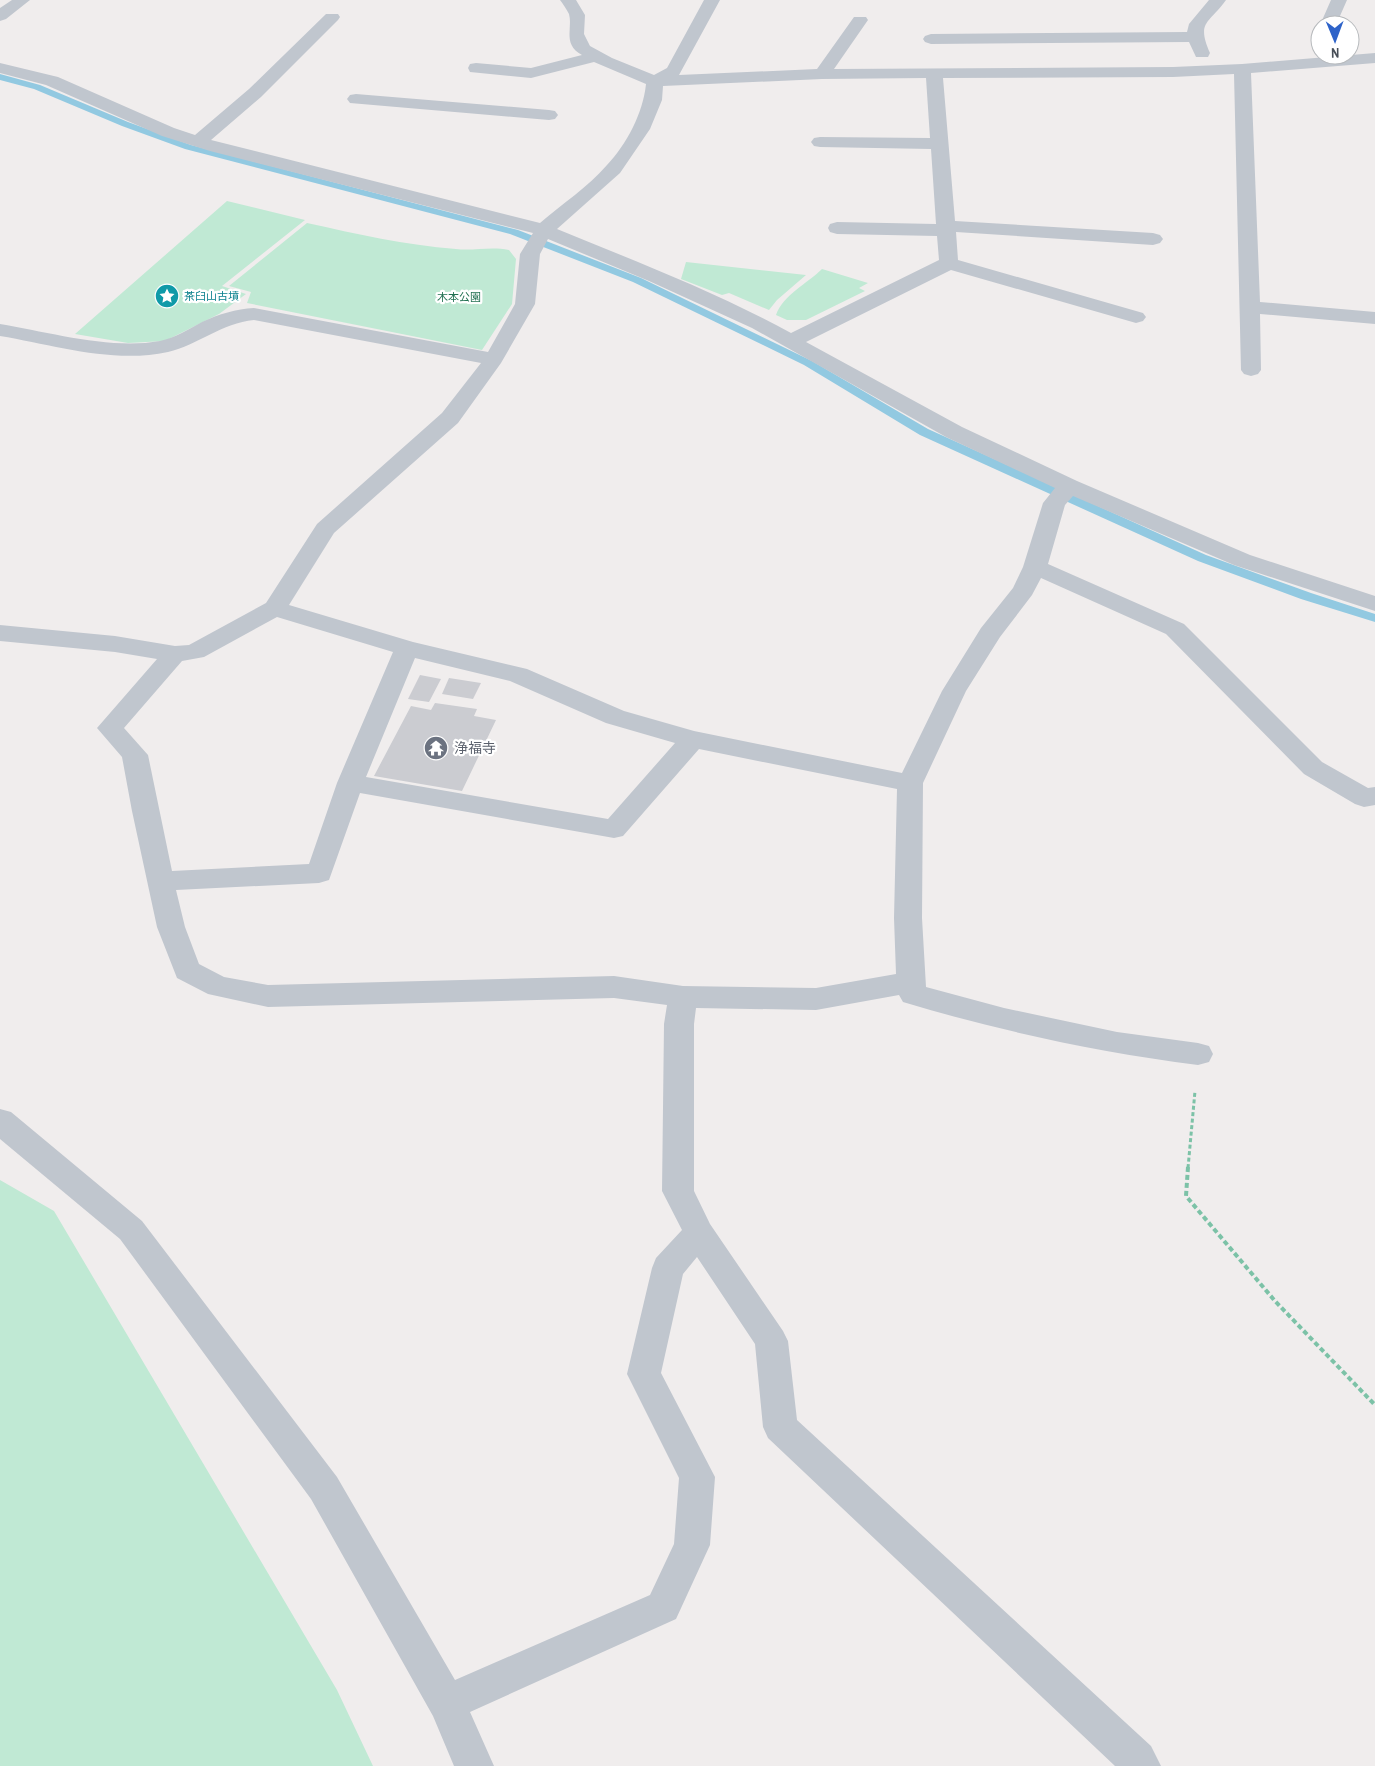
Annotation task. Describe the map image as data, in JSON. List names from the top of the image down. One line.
{"parks":["木本公園"],"places":{"place":["茶臼山古墳"],"temple":["浄福寺"]},"north":"bottom"}
